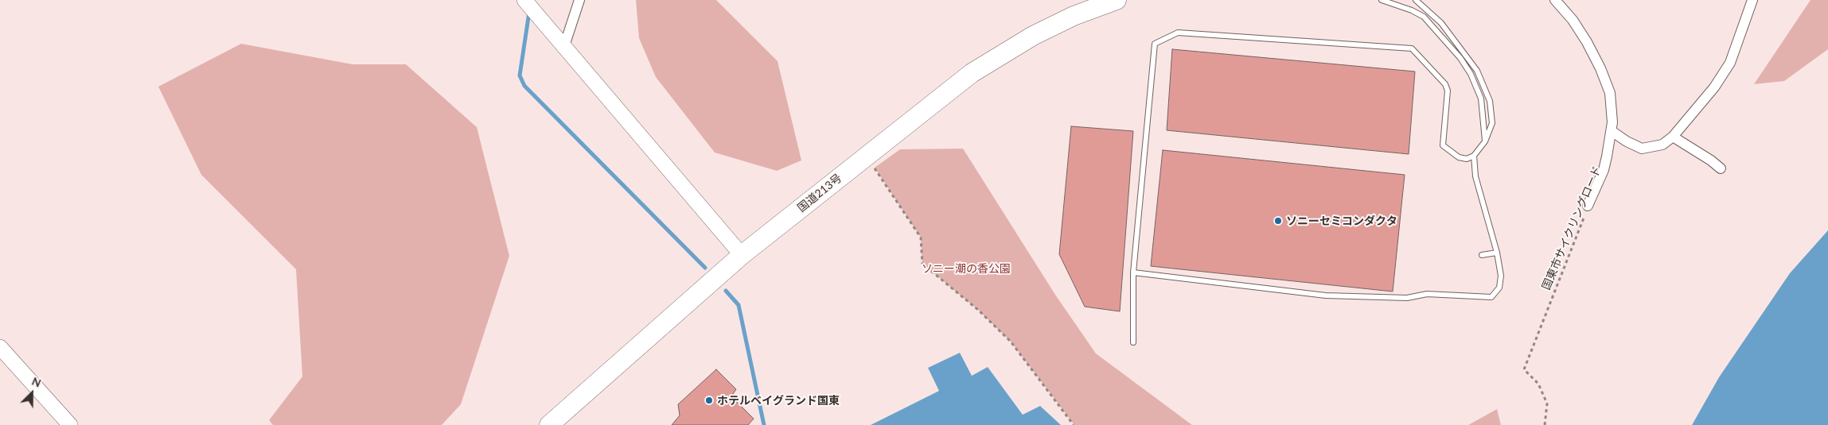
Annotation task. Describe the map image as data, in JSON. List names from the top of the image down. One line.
{"streets":{"highway":["国道213号"],"path":["国東市サイクリングロード"]},"parks":["ソニー潮の香公園"],"places":["ソニーセミコンダクタ","ホテルベイグランド国東"],"north":"top right"}
